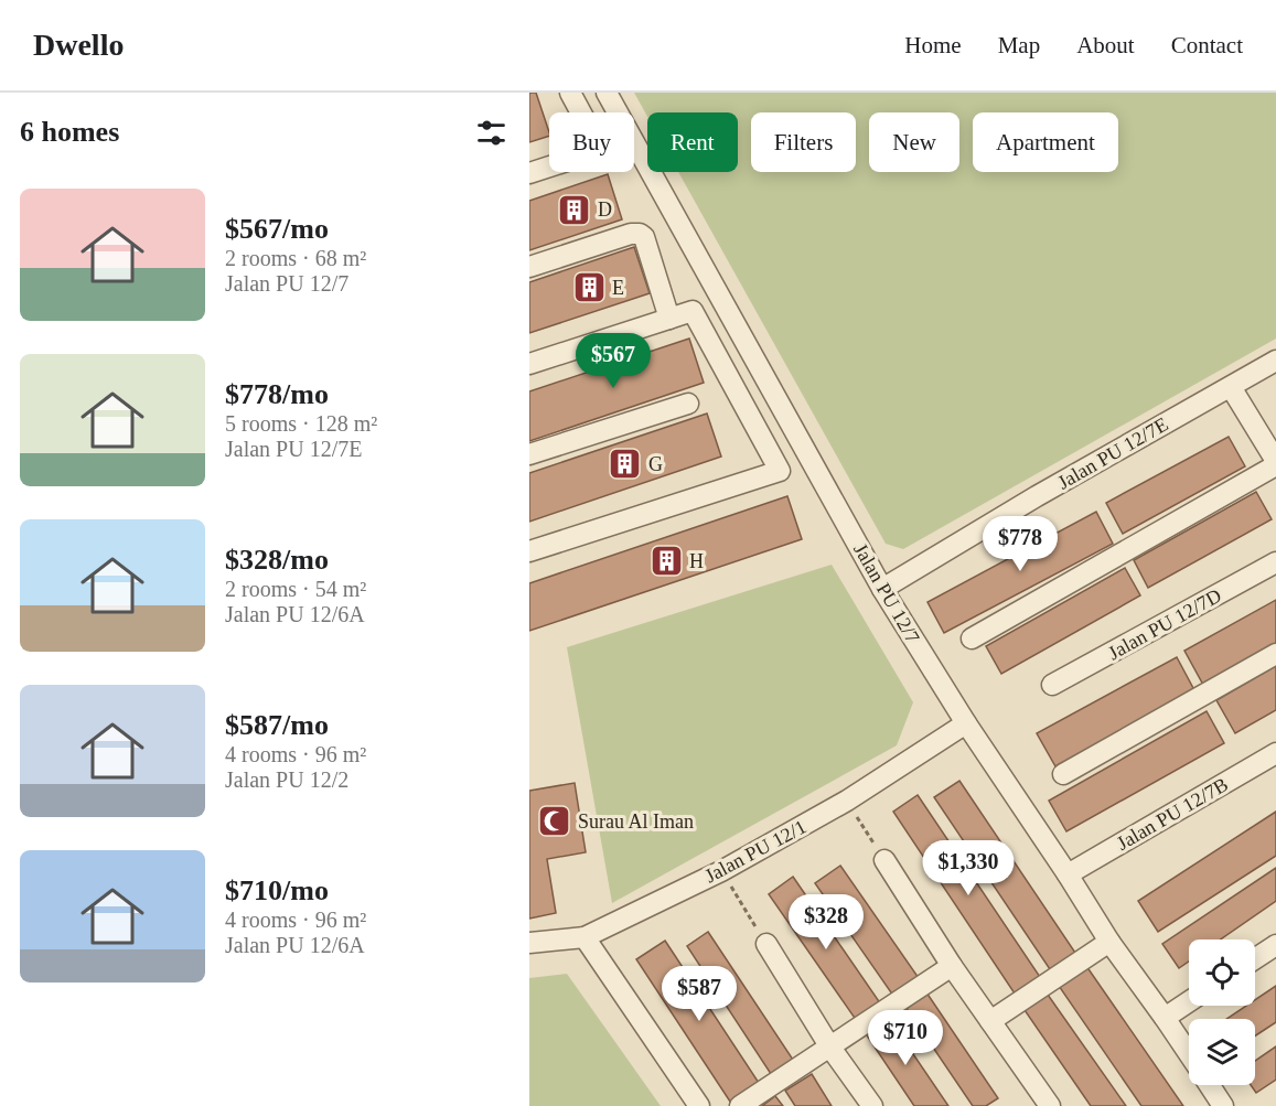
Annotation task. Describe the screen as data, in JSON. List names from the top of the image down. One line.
{"streets":{"street":["Jalan PU 12/7E","Jalan PU 12/7","Jalan PU 12/7D","Jalan PU 12/7B","Jalan PU 12/1"]},"crossings":[["Jalan PU 12/7E","Jalan PU 12/7"],["Jalan PU 12/7","Jalan PU 12/7B"],["Jalan PU 12/7","Jalan PU 12/1"]],"places":{"building":["D","E","G","H"],"mosque":["Surau Al Iman"]},"page":{"header":"Dwello","nav":["Home","Map","About","Contact"],"heading":"6 homes","chip":["Buy","Rent","Filters","New","Apartment"],"list":[{"name":"$567/mo","note":"2 rooms · 68 m² · Jalan PU 12/7"},{"name":"$778/mo","note":"5 rooms · 128 m² · Jalan PU 12/7E"},{"name":"$328/mo","note":"2 rooms · 54 m² · Jalan PU 12/6A"},{"name":"$587/mo","note":"4 rooms · 96 m² · Jalan PU 12/2"},{"name":"$710/mo","note":"4 rooms · 96 m² · Jalan PU 12/6A"}],"price":["$567","$778","$1,330","$328","$587","$710"]}}
